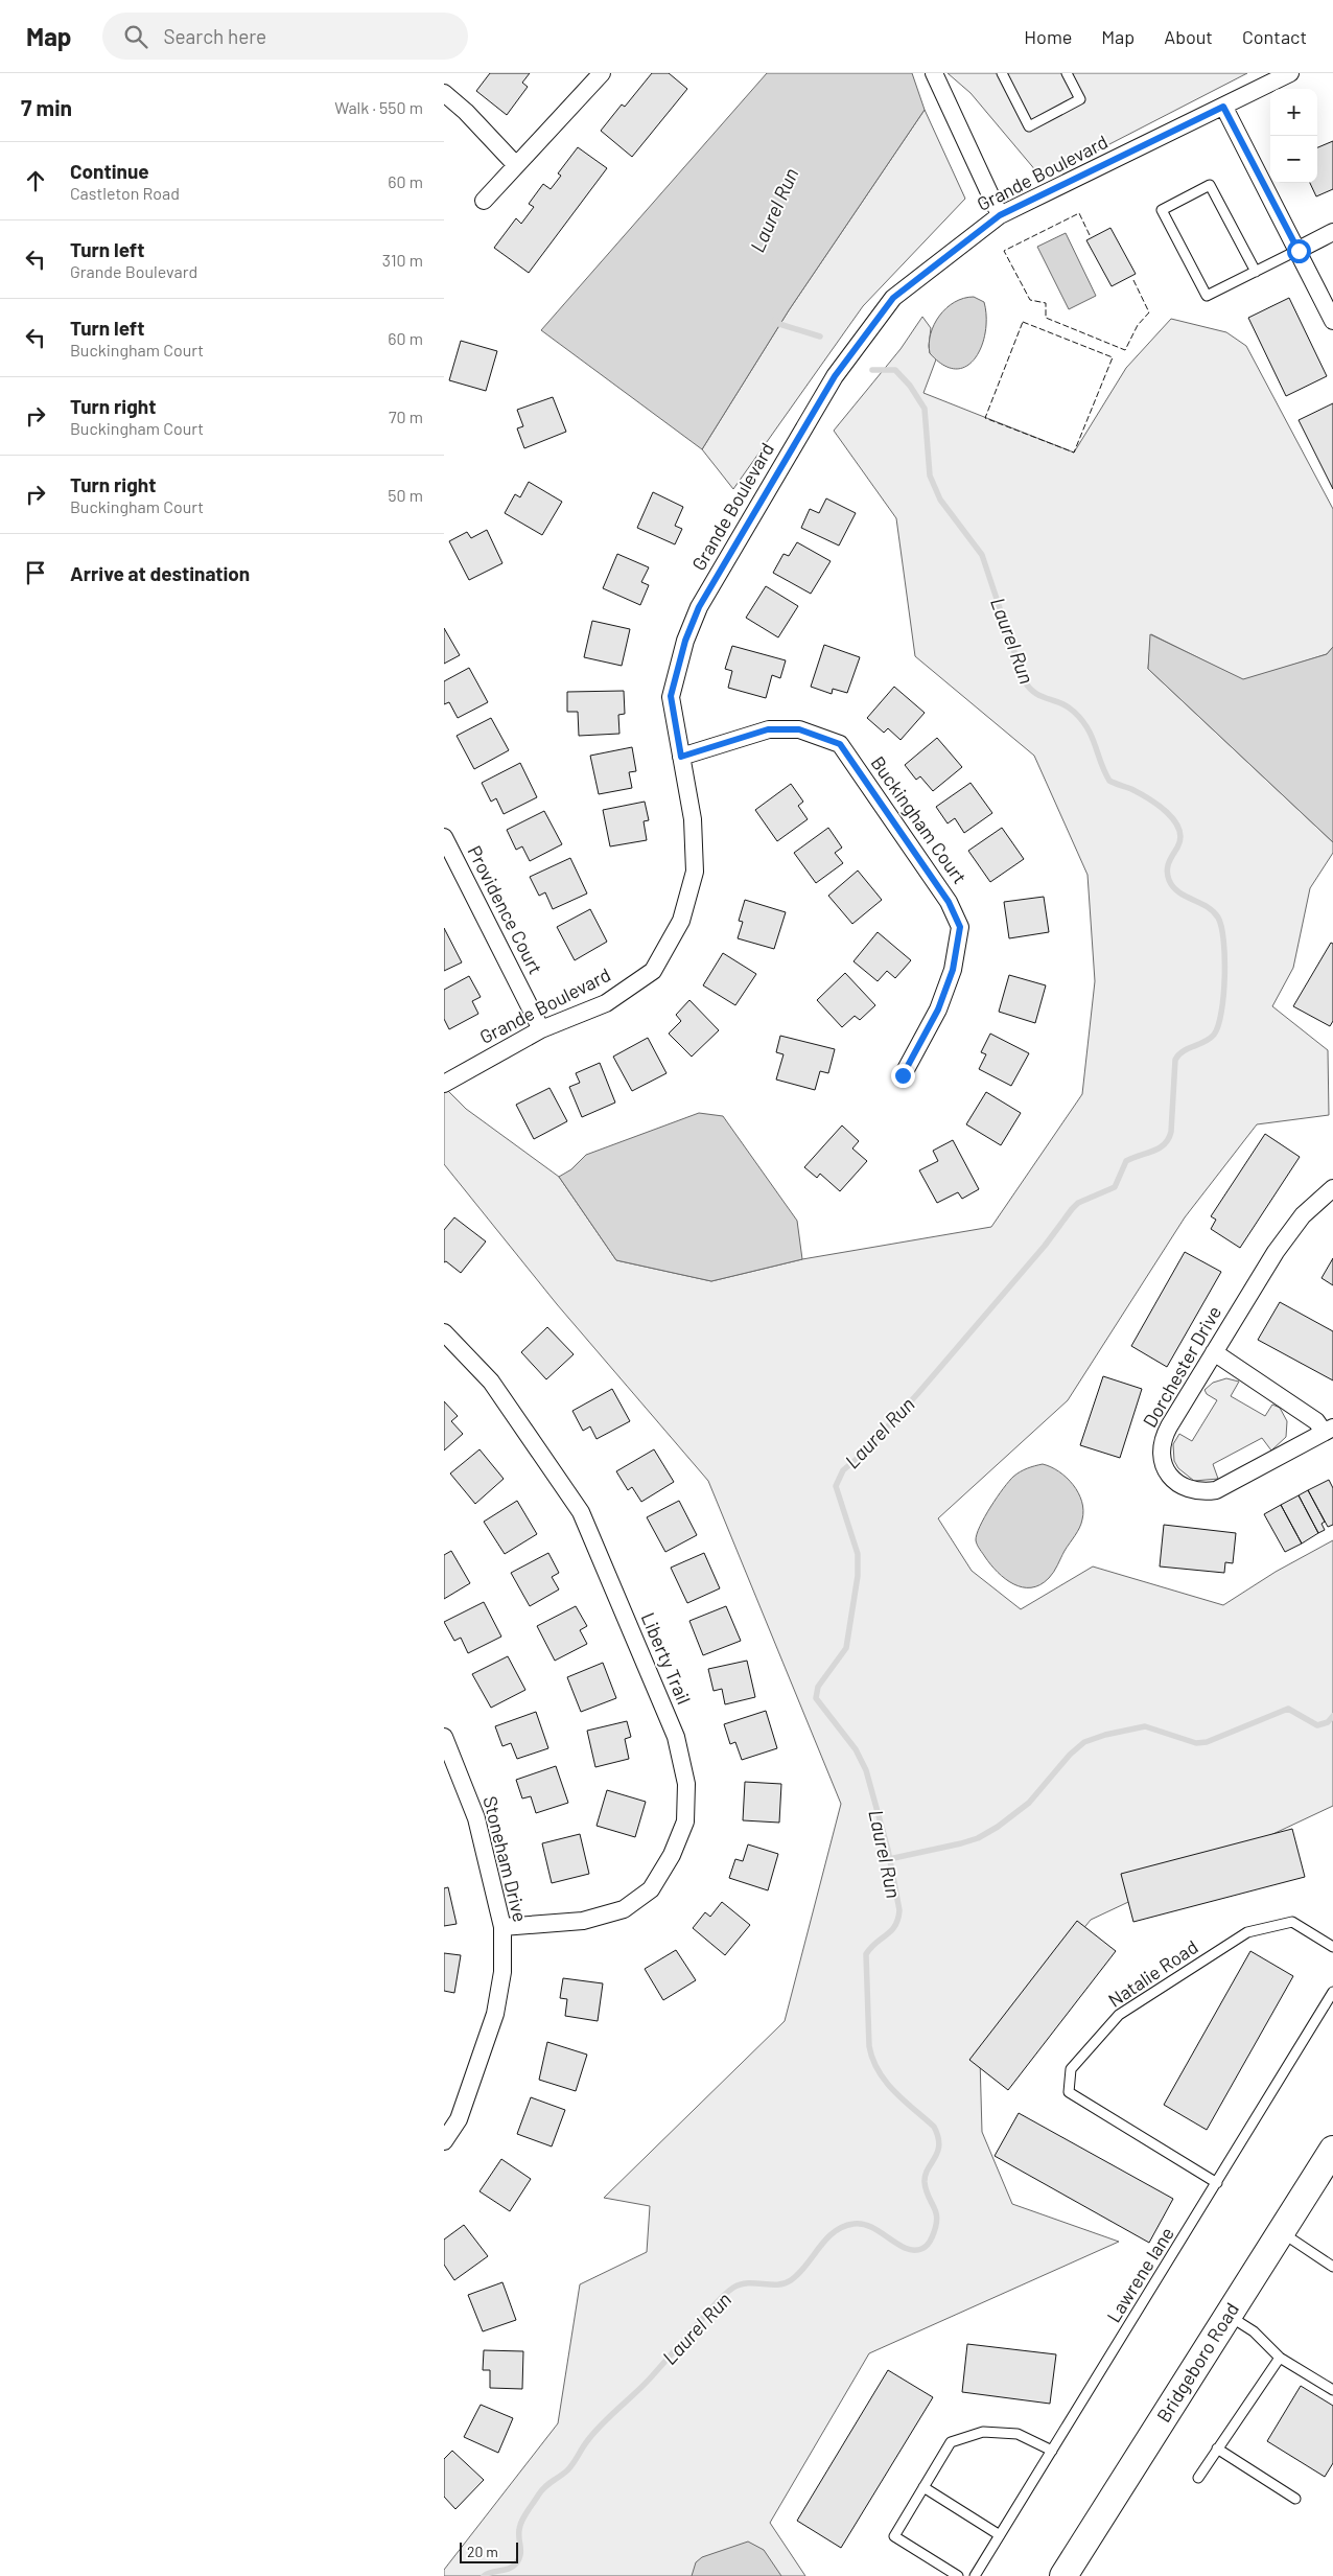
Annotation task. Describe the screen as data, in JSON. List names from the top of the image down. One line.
{"streets":{"main road":["Bridgeboro Road"],"street":["Grande Boulevard","Buckingham Court","Providence Court","Dorchester Drive","Liberty Trail","Stoneham Drive"],"lane":["Natalie Road","Lawrene lane"]},"crossings":[["Grande Boulevard","Buckingham Court"],["Grande Boulevard","Providence Court"],["Liberty Trail","Stoneham Drive"],["Natalie Road","Lawrene lane"]],"water":["Laurel Run"],"scale_bar":"20 m","page":{"header":"Map","search":"Search here","nav":["Home","Map","About","Contact"],"heading":["7 min","Walk · 550 m"],"map_buttons":["+","−"],"list":[["Continue","Castleton Road","60 m"],["Turn left","Grande Boulevard","310 m"],["Turn left","Buckingham Court","60 m"],["Turn right","Buckingham Court","70 m"],["Turn right","Buckingham Court","50 m"],"Arrive at destination"],"scale":"20 m"}}
